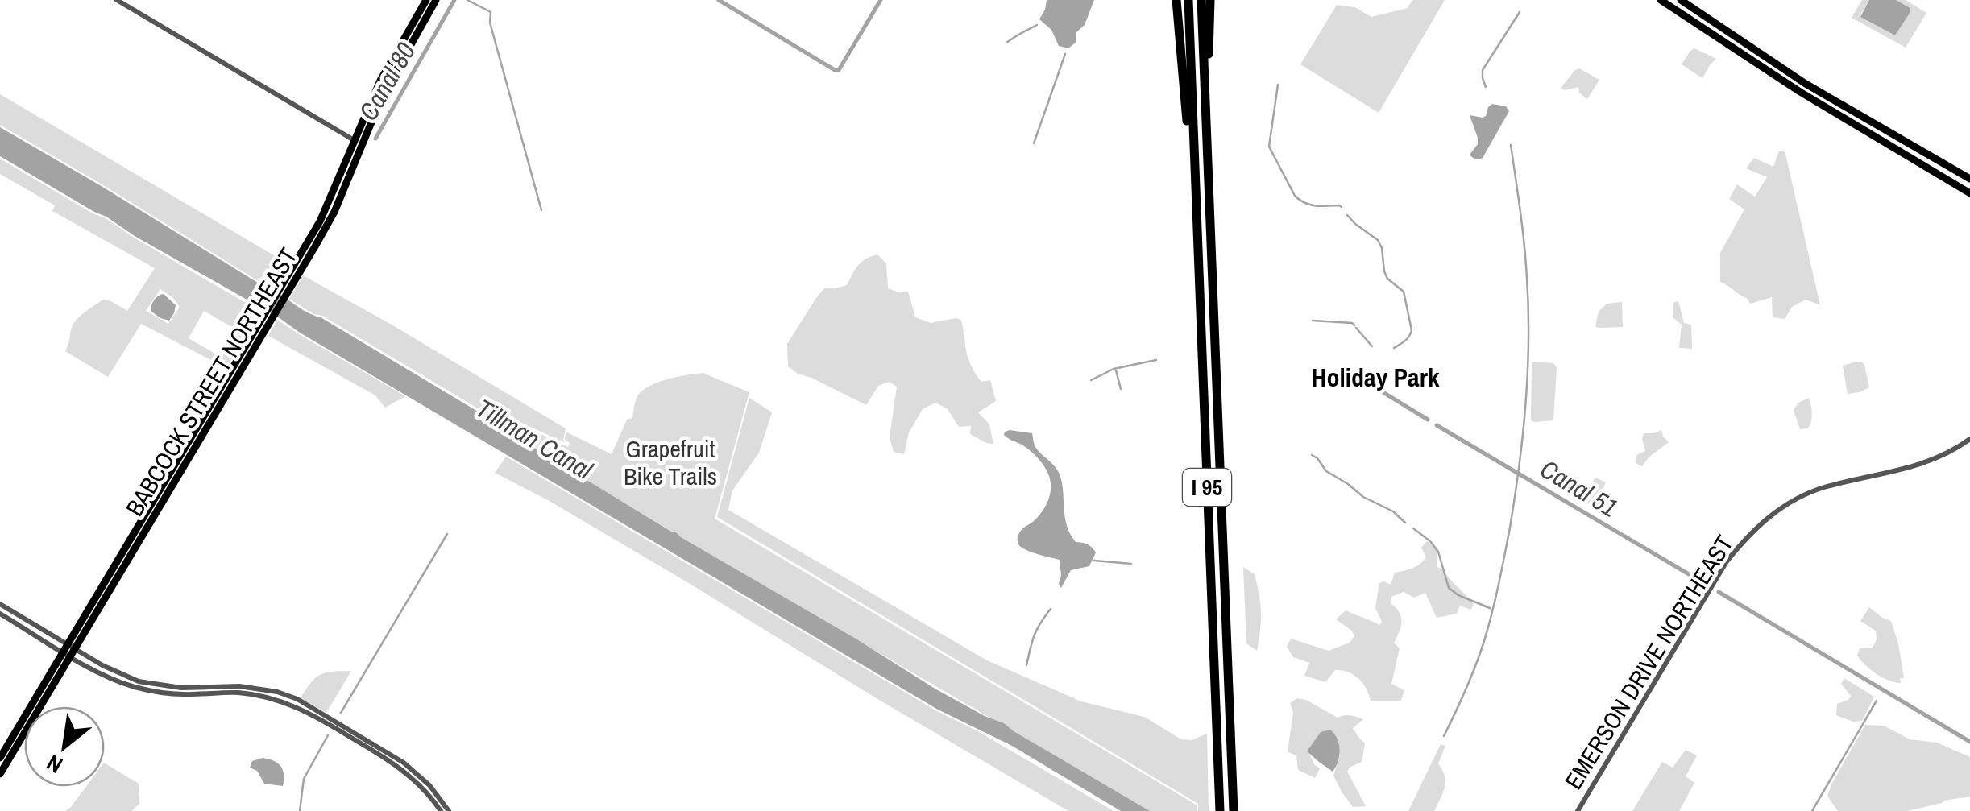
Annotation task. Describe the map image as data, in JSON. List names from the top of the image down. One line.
{"streets":{"highway":["I 95"],"main road":["BABCOCK STREET NORTHEAST"],"street":["EMERSON DRIVE NORTHEAST"]},"districts":["Holiday Park"],"water":["Canal 80","Tillman Canal","Canal 51"],"parks":["Grapefruit Bike Trails"],"north":"bottom left"}
